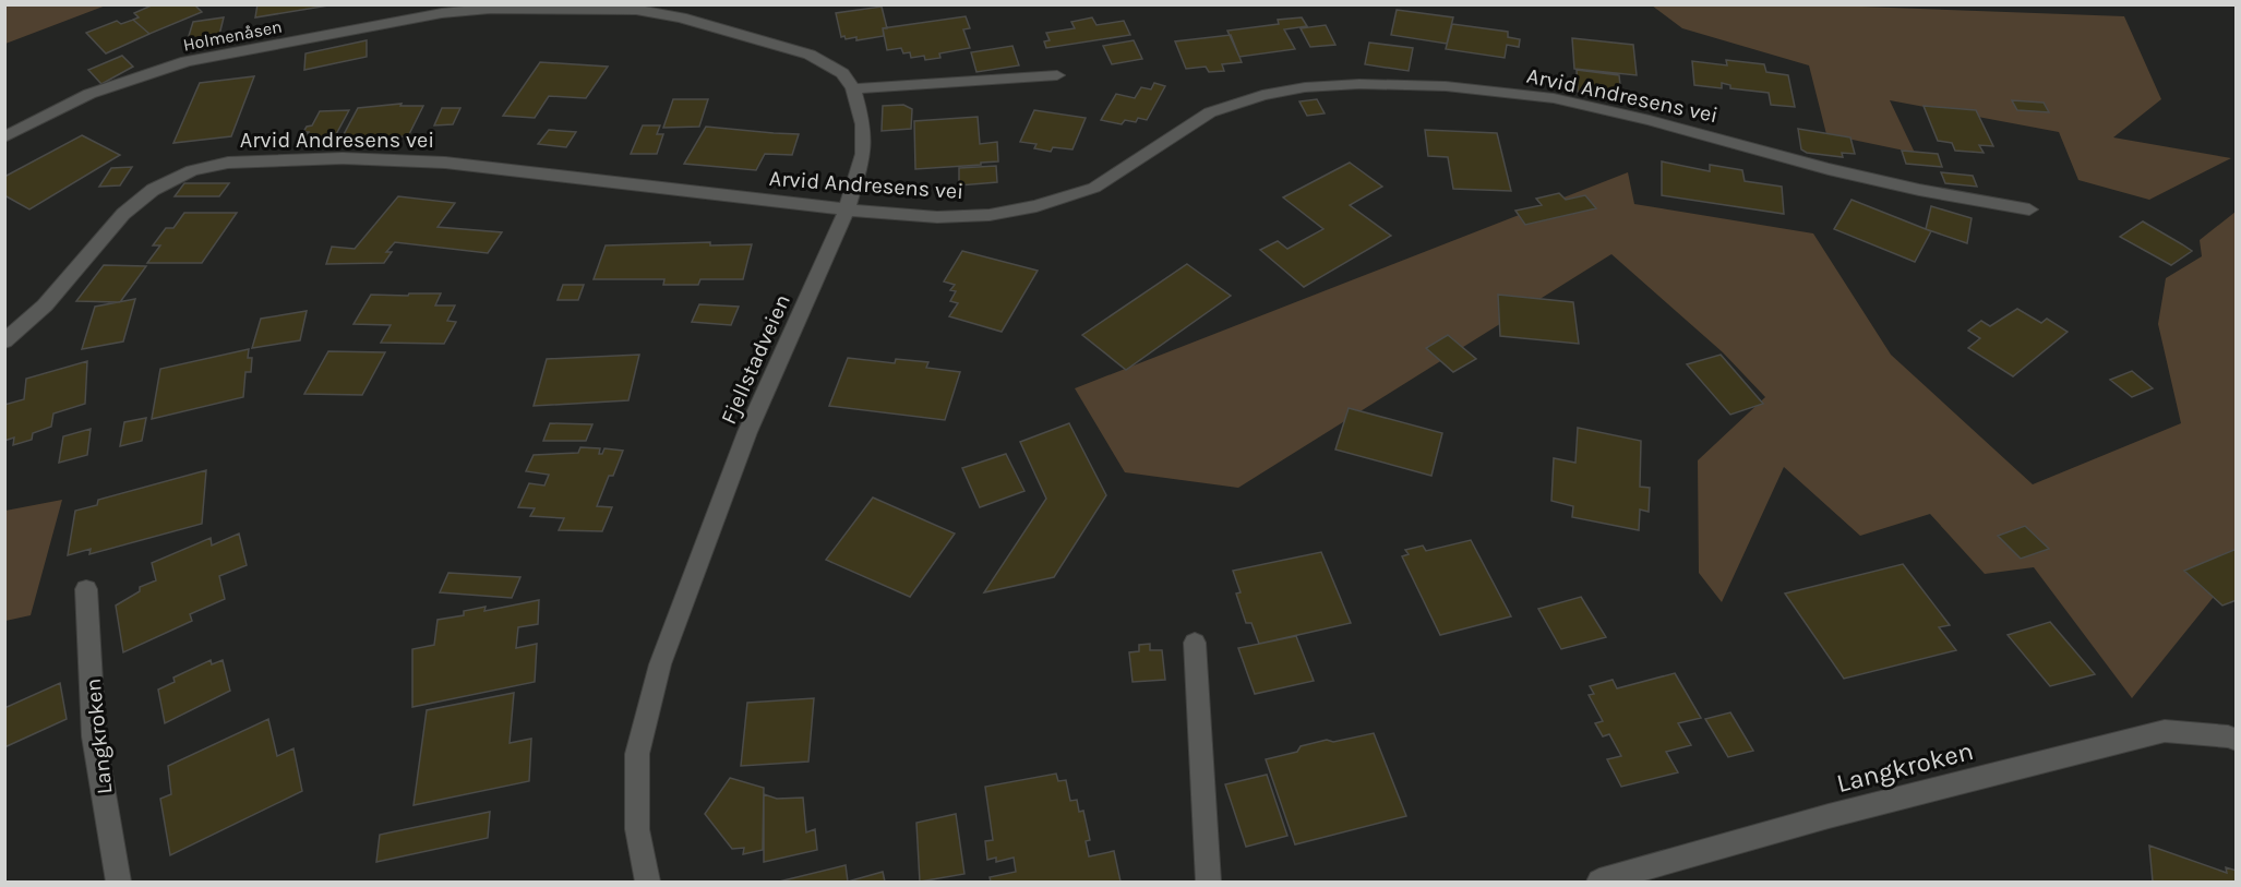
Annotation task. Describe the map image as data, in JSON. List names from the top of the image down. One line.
{"streets":{"street":["Holmenåsen","Arvid Andresens vei","Fjellstadveien","Langkroken"]},"crossings":[["Arvid Andresens vei","Fjellstadveien"]]}
